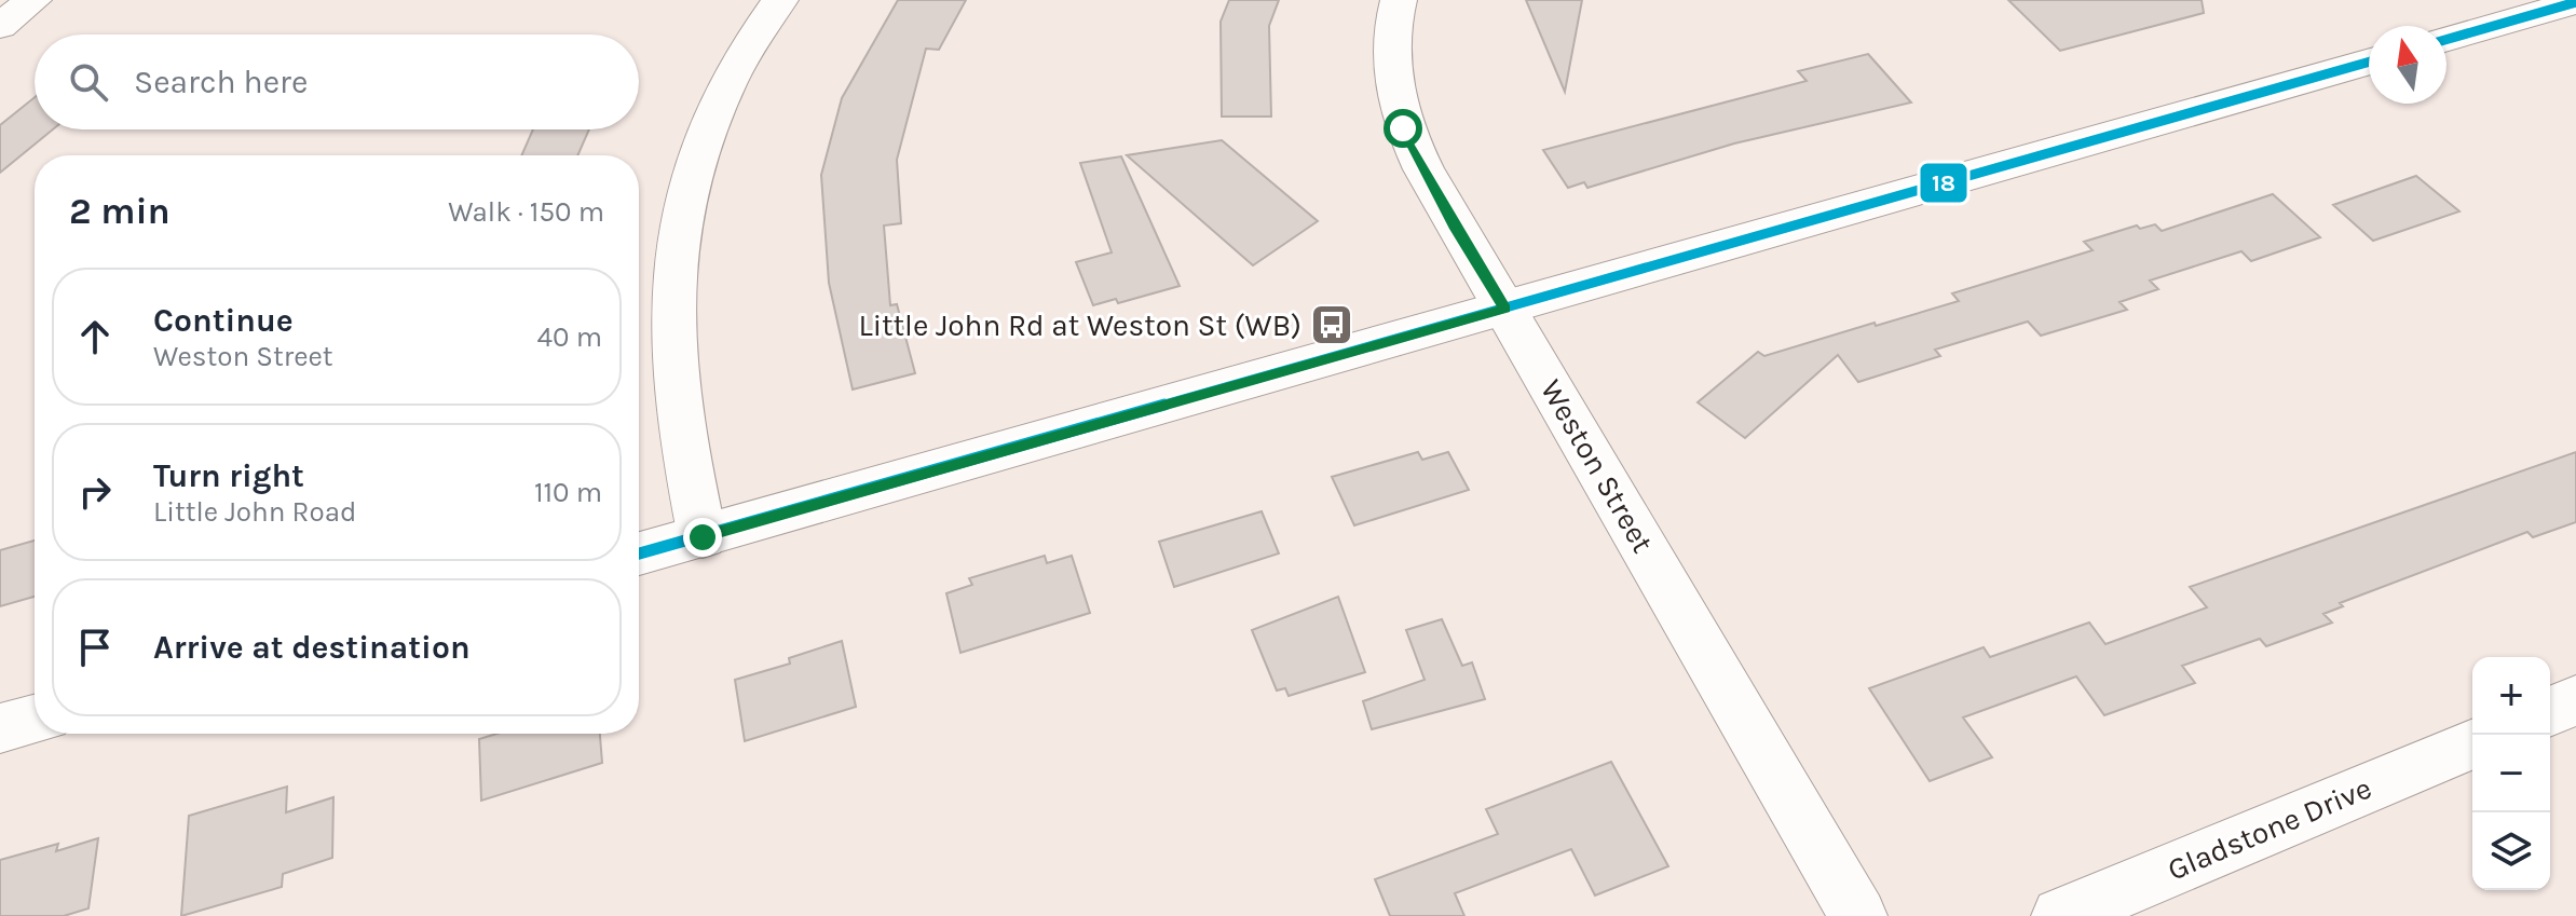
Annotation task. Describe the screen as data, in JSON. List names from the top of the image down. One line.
{"streets":{"street":["Weston Street","Gladstone Drive"]},"places":{"bus stop":["Little John Rd at Weston St (WB)"]},"lines":["transit line 18"],"north":"top","page":{"search":"Search here","heading":["2 min","Walk · 150 m"],"list":[["Continue","Weston Street","40 m"],["Turn right","Little John Road","110 m"],"Arrive at destination"],"map_buttons":["+","−"]}}
